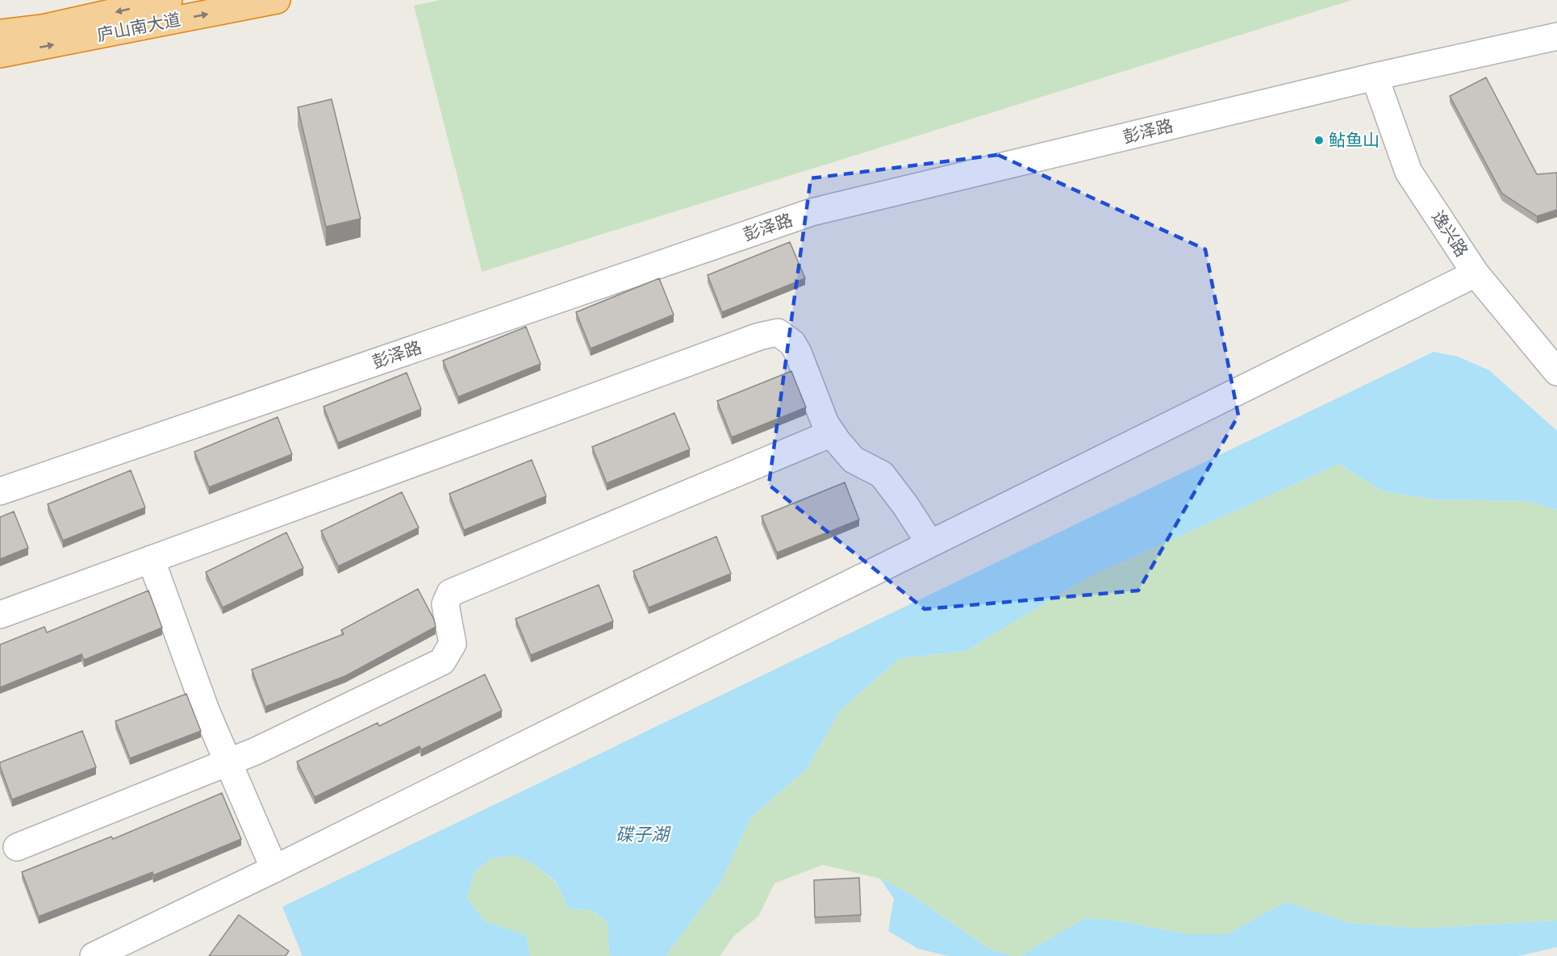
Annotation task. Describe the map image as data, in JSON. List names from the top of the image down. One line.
{"streets":{"highway":["庐山南大道"],"street":["彭泽路","逸兴路"]},"crossings":[["彭泽路","逸兴路"]],"water":["碟子湖"],"places":["鲇鱼山"]}
